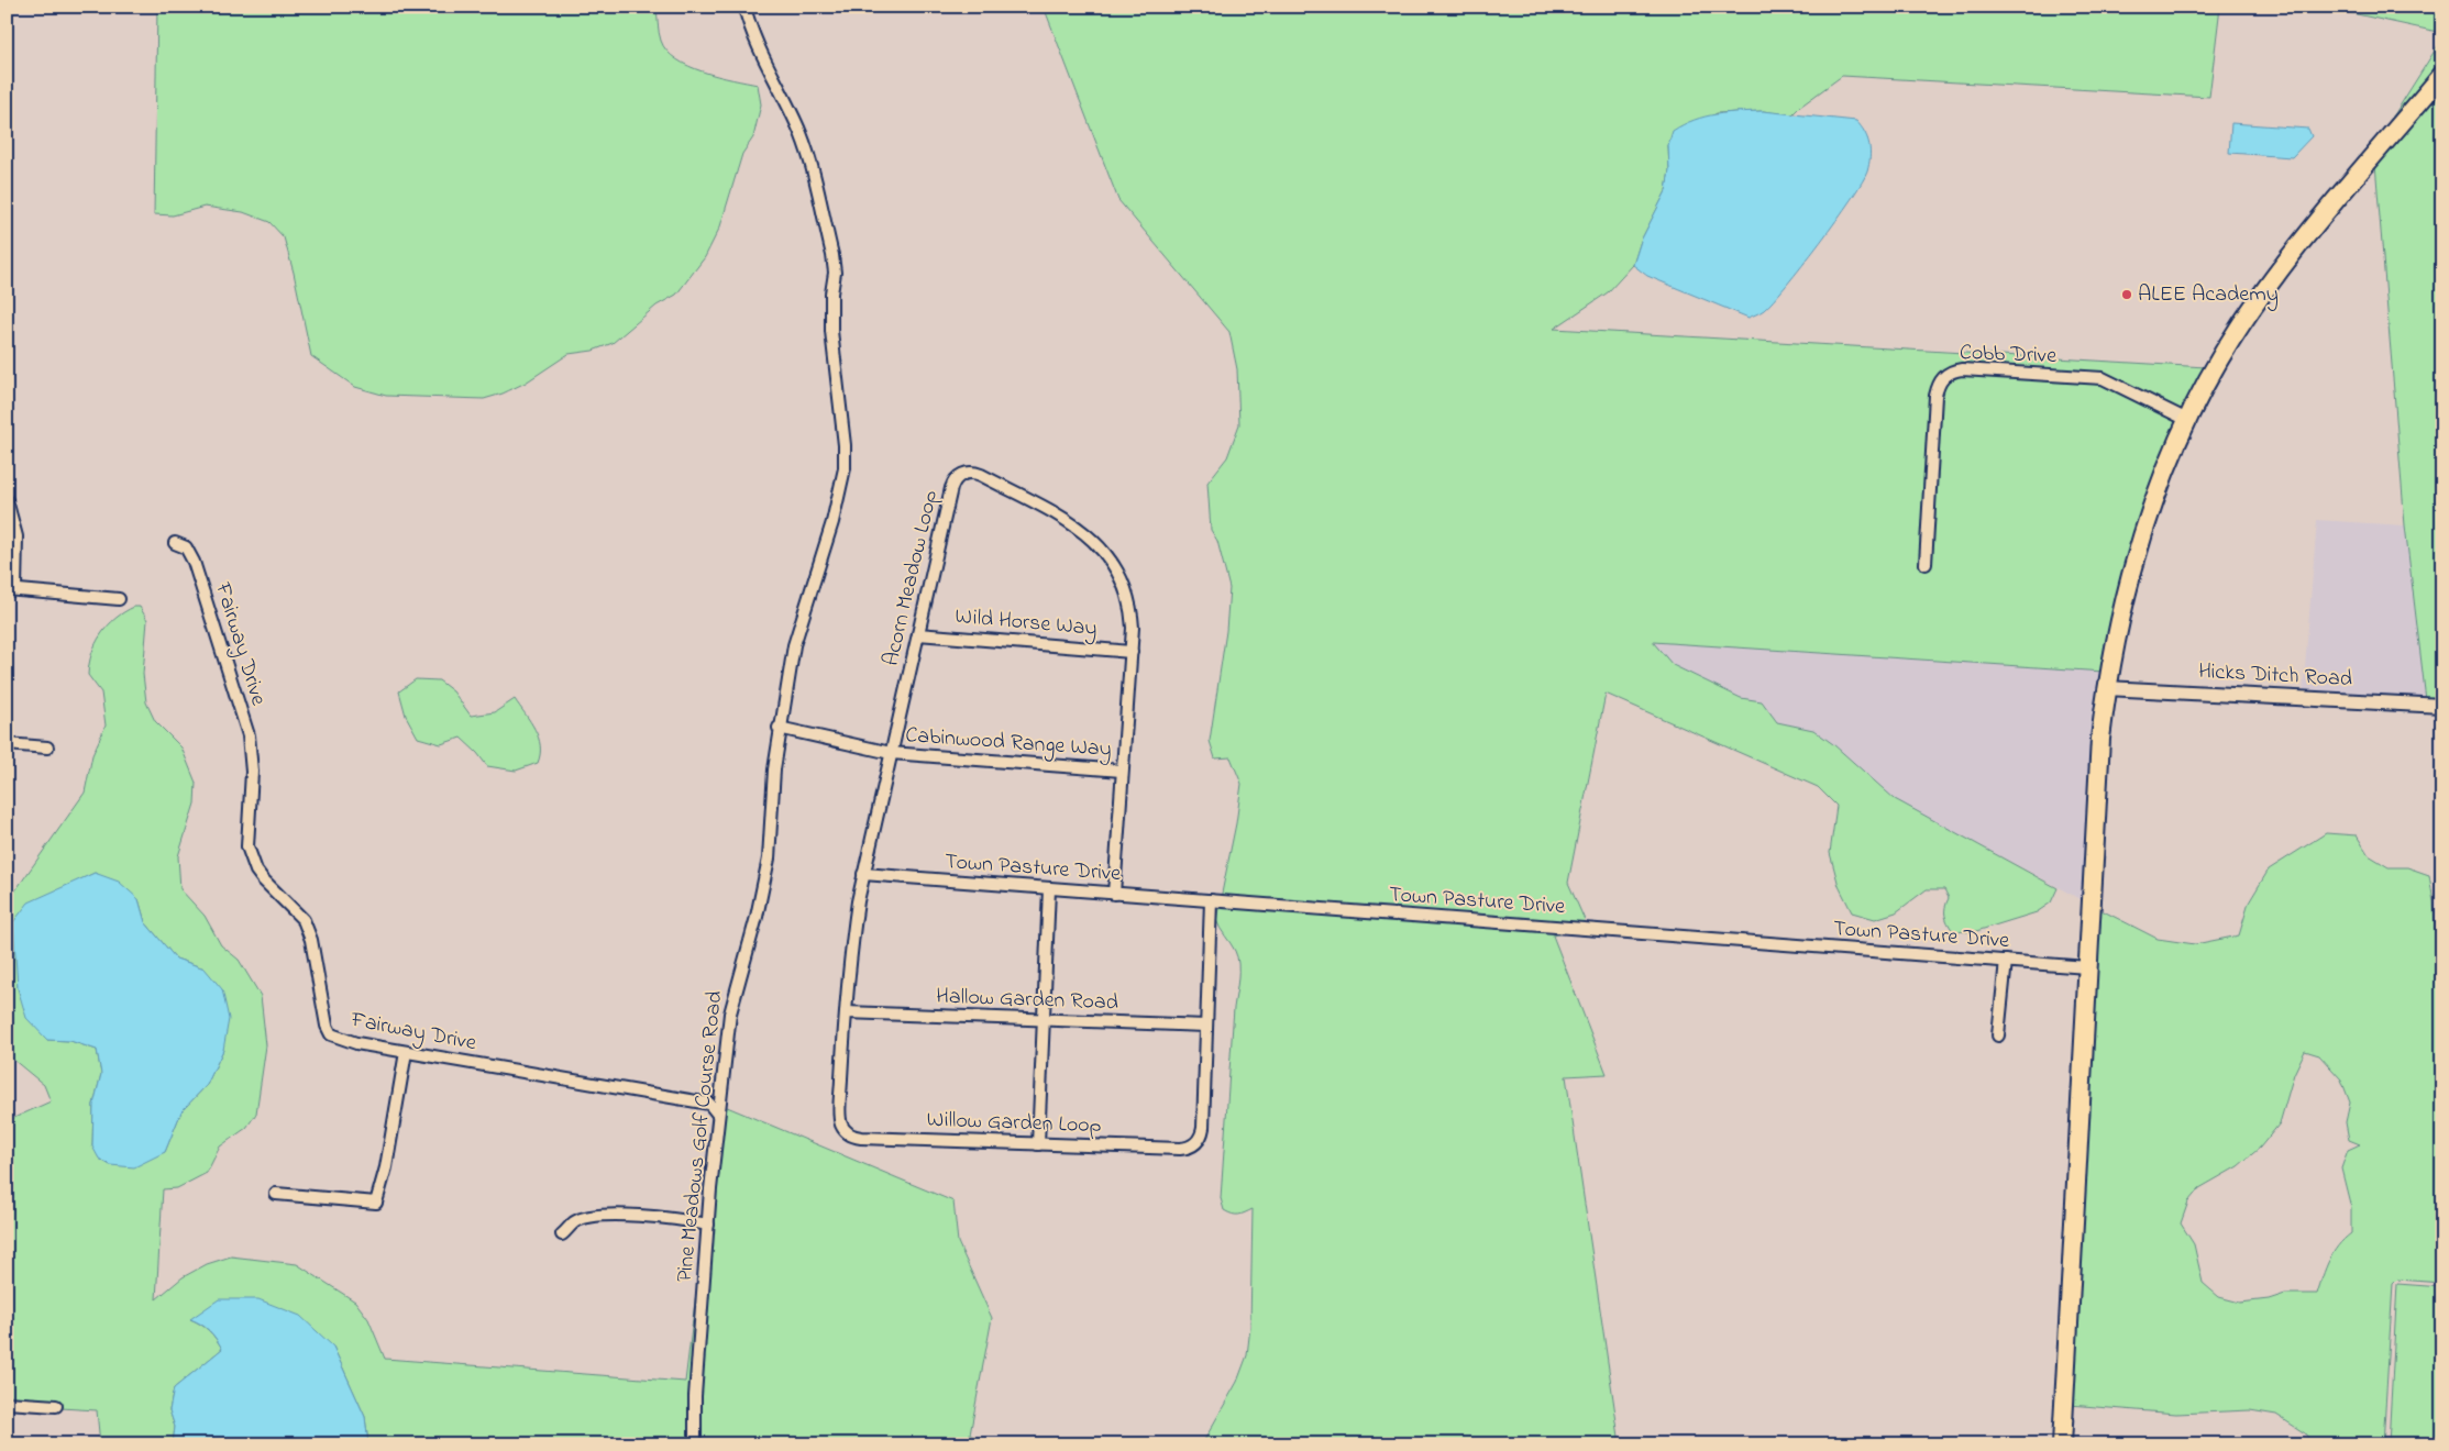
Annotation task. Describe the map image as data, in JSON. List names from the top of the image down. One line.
{"streets":{"street":["Cobb Drive","Acorn Meadow Loop","Wild Horse Way","Fairway Drive","Hicks Ditch Road","Cabinwood Range Way","Town Pasture Drive","Hallow Garden Road","Willow Garden Loop","Pine Meadows Golf Course Road"]},"crossings":[["Acorn Meadow Loop","Wild Horse Way"],["Acorn Meadow Loop","Cabinwood Range Way"],["Acorn Meadow Loop","Town Pasture Drive"],["Acorn Meadow Loop","Willow Garden Loop"],["Fairway Drive","Pine Meadows Golf Course Road"],["Cabinwood Range Way","Pine Meadows Golf Course Road"],["Town Pasture Drive","Willow Garden Loop"],["Hallow Garden Road","Willow Garden Loop"]],"places":["ALEE Academy"]}
